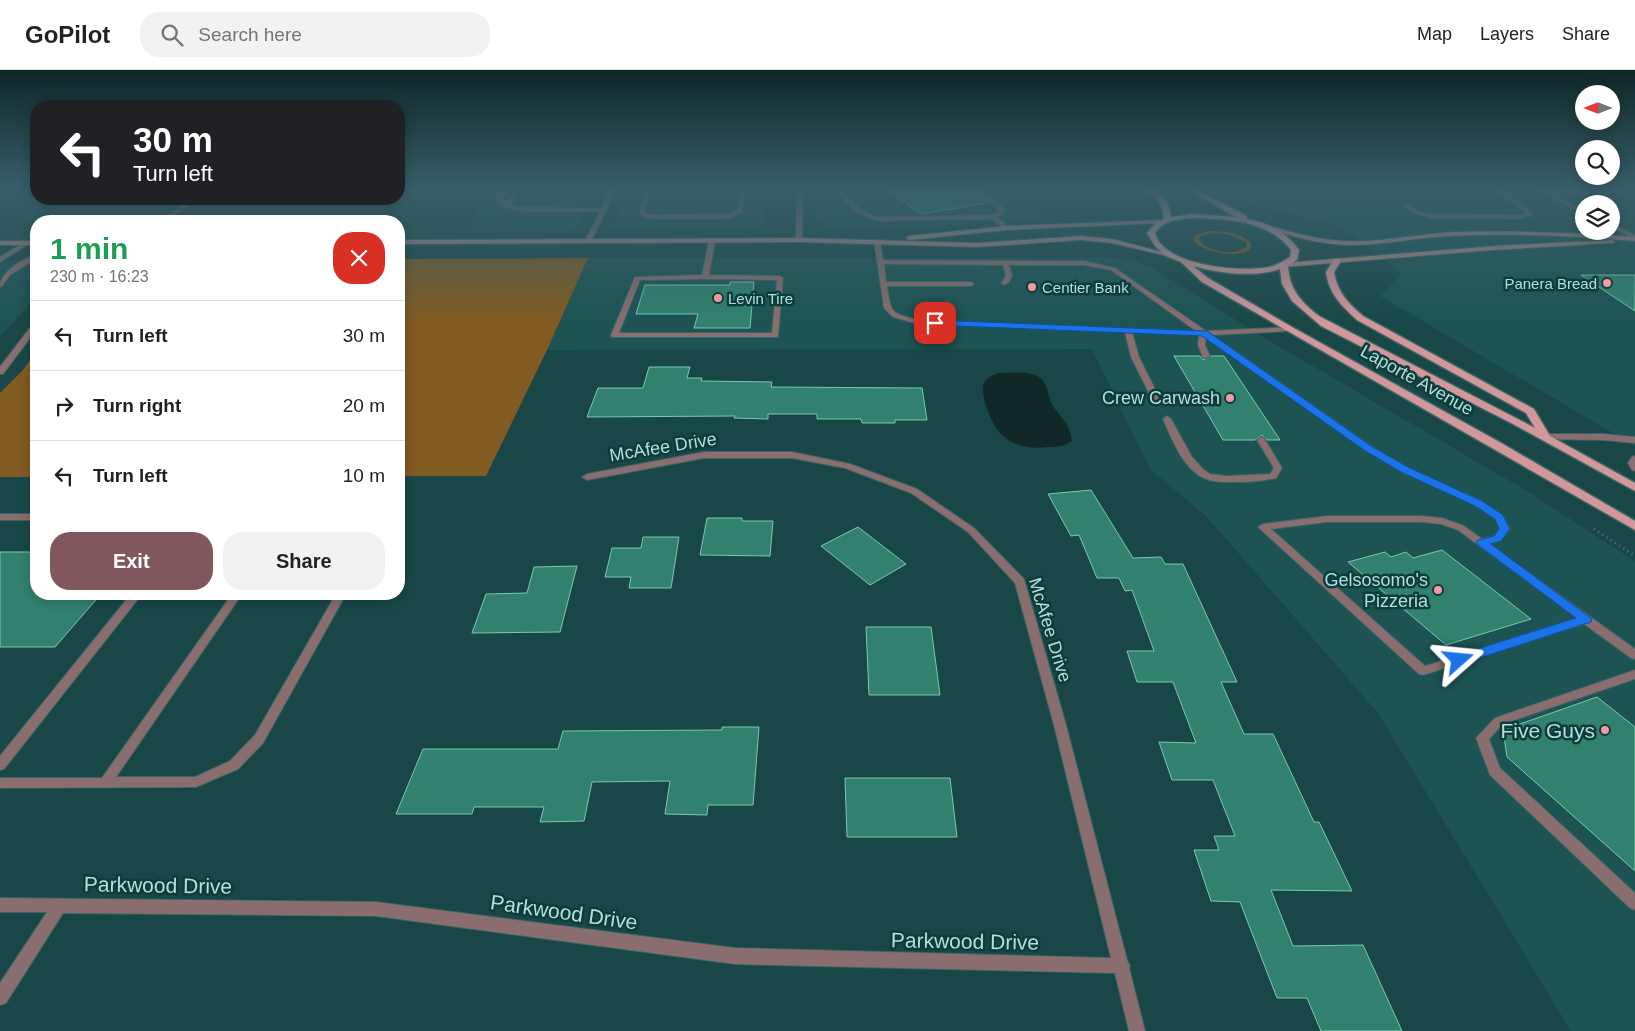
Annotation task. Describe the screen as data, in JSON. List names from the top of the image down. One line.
{"streets":{"main road":["Laporte Avenue"],"street":["McAfee Drive","Parkwood Drive"]},"crossings":[["McAfee Drive","Parkwood Drive"]],"places":["Panera Bread","Centier Bank","Levin Tire","Crew Carwash","Gelsosomo's Pizzeria","Five Guys"],"north":"left","page":{"header":"GoPilot","search":"Search here","nav":["Map","Layers","Share"],"turn":["30 m","Turn left"],"heading":["1 min","230 m · 16:23"],"list":[{"name":"Turn left","value":"30 m"},{"name":"Turn right","value":"20 m"},{"name":"Turn left","value":"10 m"}],"buttons":["Exit","Share"]}}
